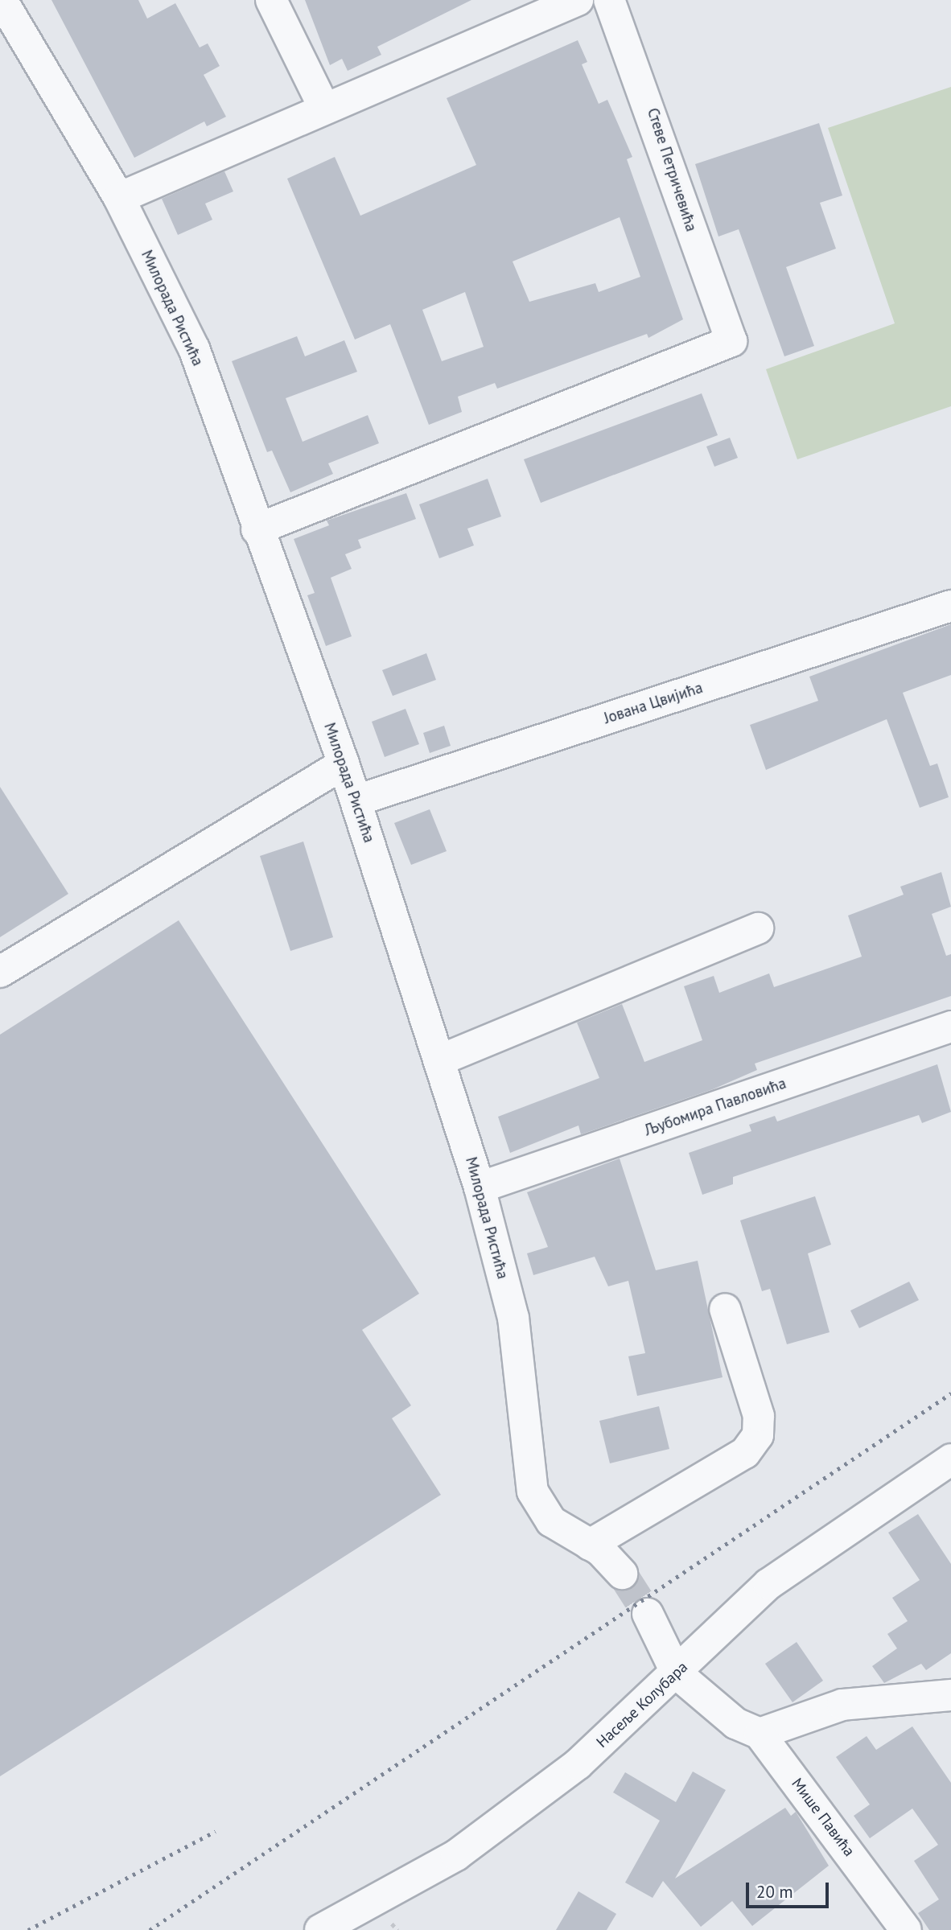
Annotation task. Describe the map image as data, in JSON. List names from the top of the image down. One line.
{"streets":{"street":["Стеве Петричевића","Милорада Ристића","Јована Цвијића","Љубомира Павловића","Насеље Колубара","Мише Павића"]},"crossings":[["Стеве Петричевића","Милорада Ристића"],["Милорада Ристића","Јована Цвијића"],["Милорада Ристића","Љубомира Павловића"]],"scale_bar":"20 m"}
